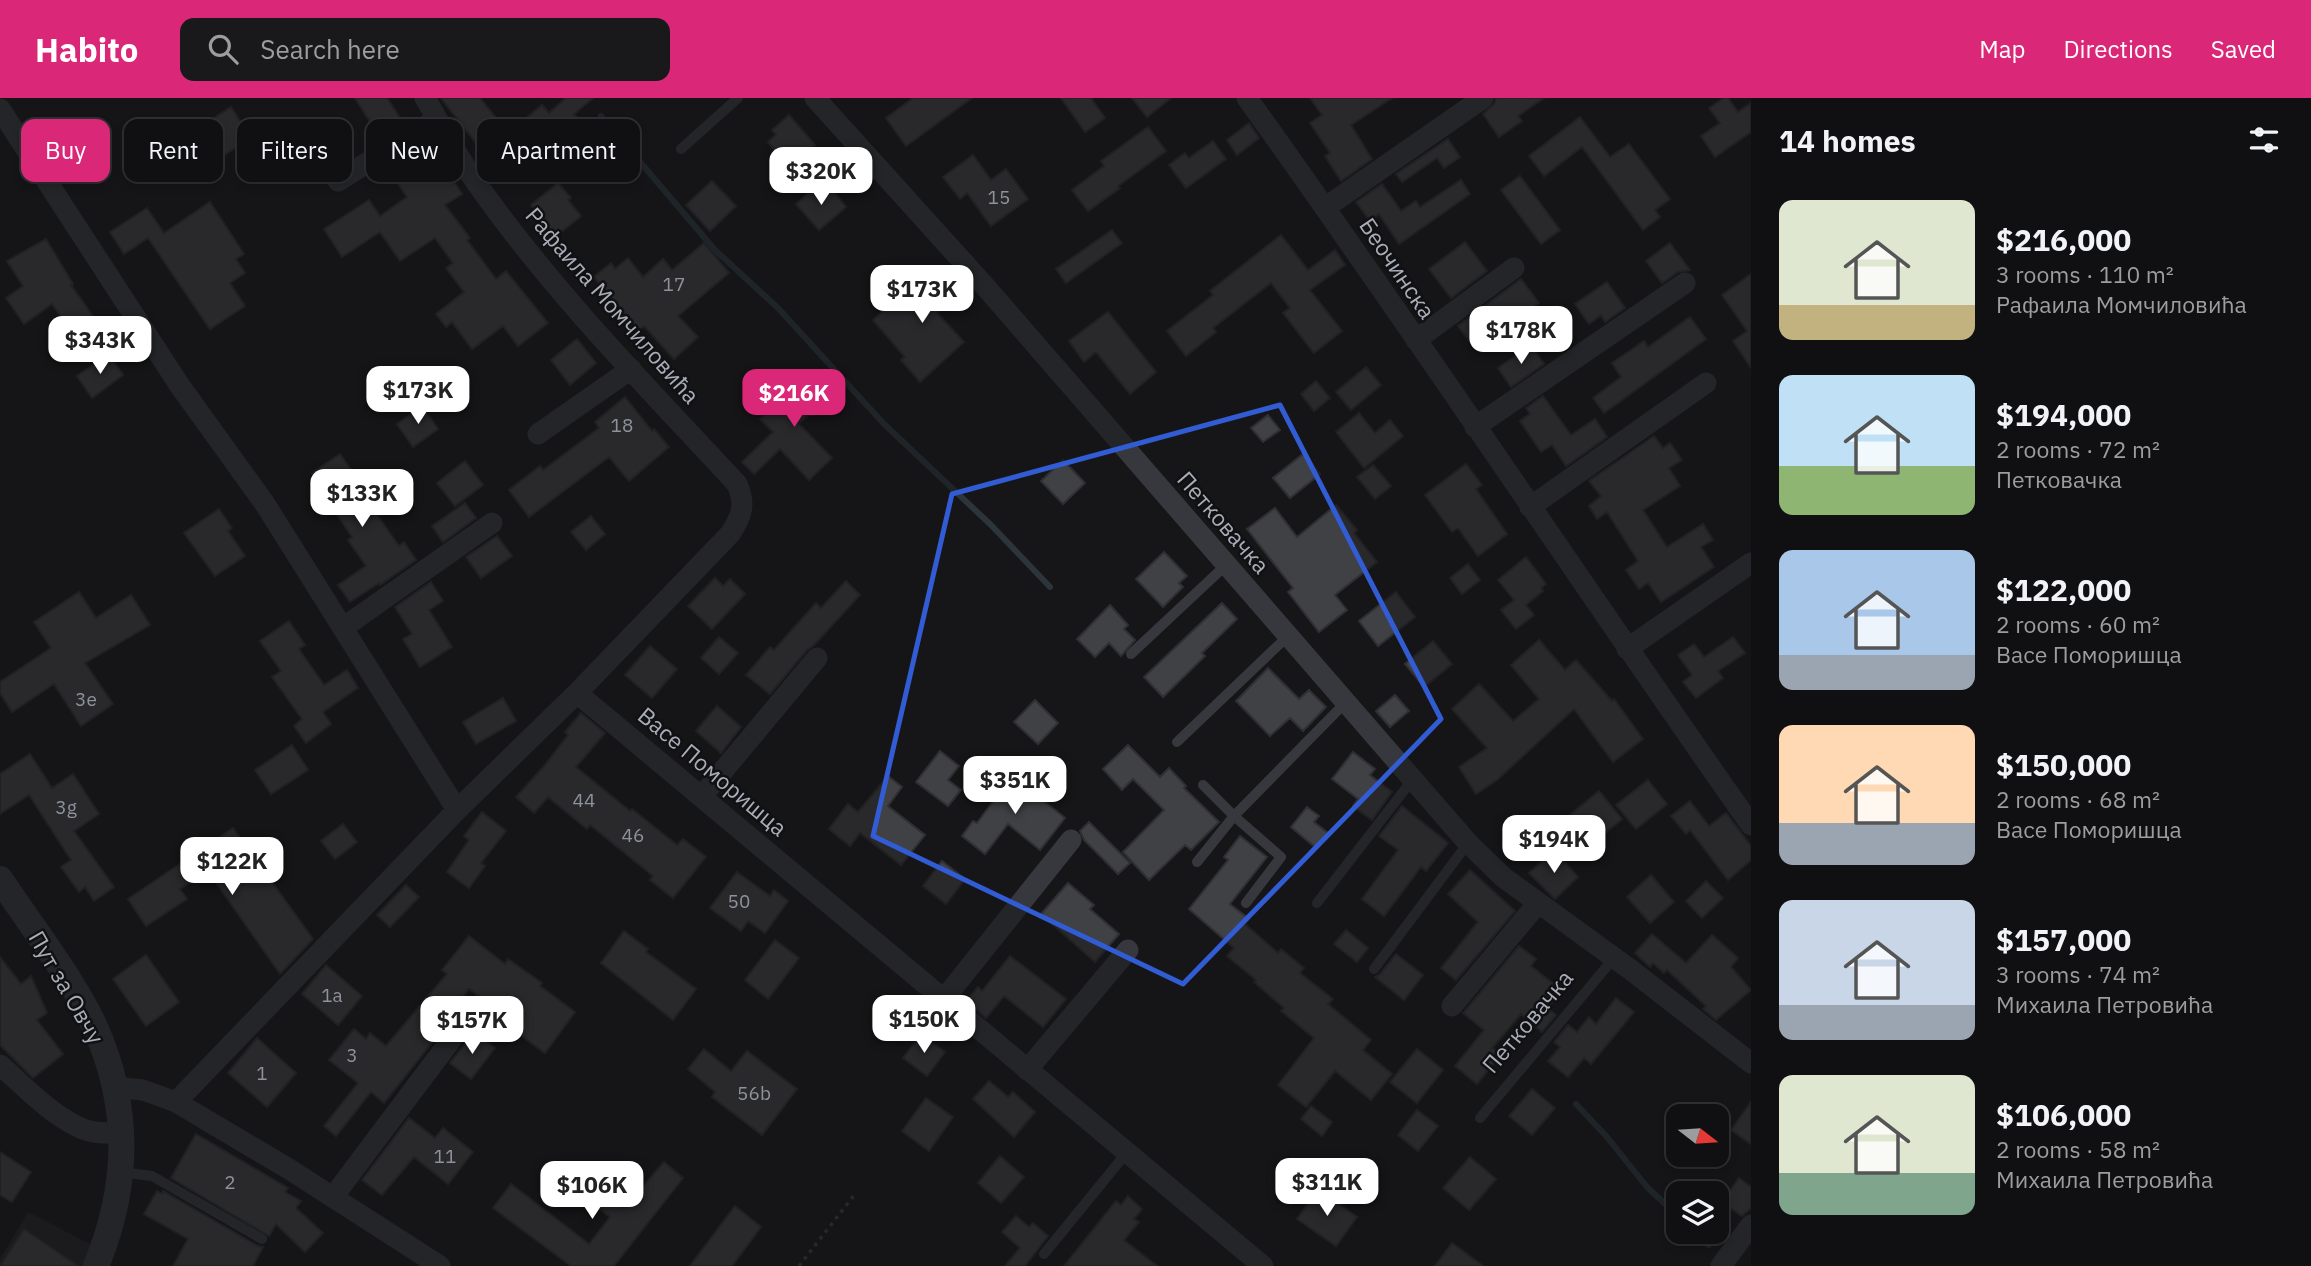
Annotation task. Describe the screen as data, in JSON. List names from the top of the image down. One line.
{"streets":{"street":["Беочинска","Рафаила Момчиловића","Петковачка","Васе Поморишца","Пут за Овчу"]},"crossings":[["Рафаила Момчиловића","Васе Поморишца"]],"house_numbers":["15","17","18","3e","44","3g","46","50","1a","3","1","56b","11","2"],"north":"right","page":{"header":"Habito","search":"Search here","nav":["Map","Directions","Saved"],"heading":"14 homes","chip":["Buy","Rent","Filters","New","Apartment"],"price":["$320K","$173K","$178K","$343K","$173K","$216K","$133K","$351K","$194K","$122K","$150K","$157K","$311K","$106K"],"list":[{"name":"$216,000","note":"3 rooms · 110 m² · Рафаила Момчиловића"},{"name":"$194,000","note":"2 rooms · 72 m² · Петковачка"},{"name":"$122,000","note":"2 rooms · 60 m² · Васе Поморишца"},{"name":"$150,000","note":"2 rooms · 68 m² · Васе Поморишца"},{"name":"$157,000","note":"3 rooms · 74 m² · Михаила Петровића"},{"name":"$106,000","note":"2 rooms · 58 m² · Михаила Петровића"}]}}
